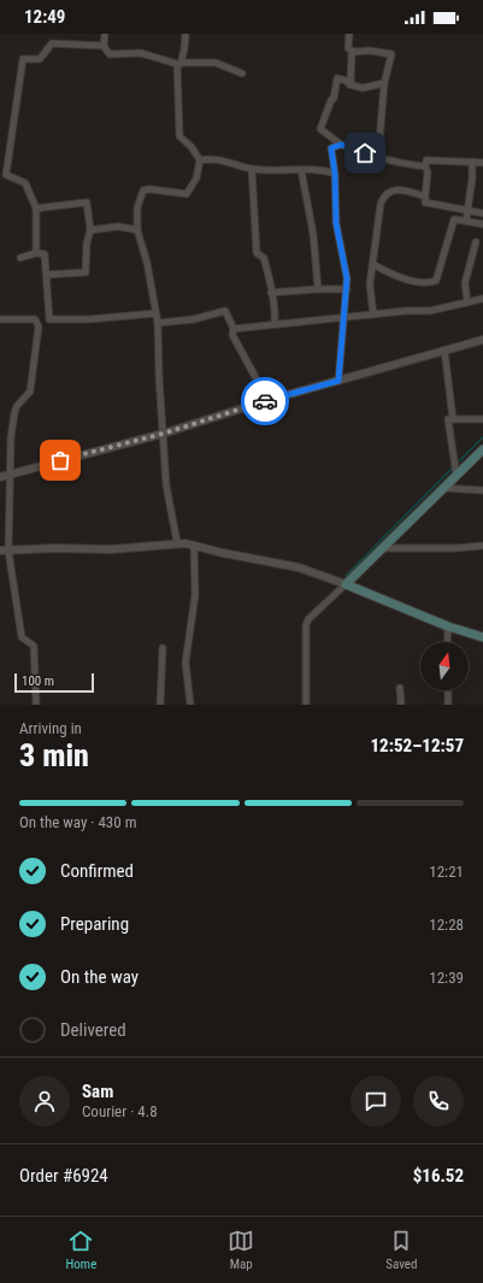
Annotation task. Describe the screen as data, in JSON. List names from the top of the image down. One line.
{"scale_bar":"100 m","north":"top","page":{"status":"12:49","scale":"100 m","heading":["3 min","Arriving in","12:52–12:57"],"panel":["Sam","Courier · 4.8","Order #6924","$16.52"],"bar":"On the way · 430 m","list":[["Confirmed","12:21"],["Preparing","12:28"],["On the way","12:39"],"Delivered"],"tabs":["Home","Map","Saved"]}}
